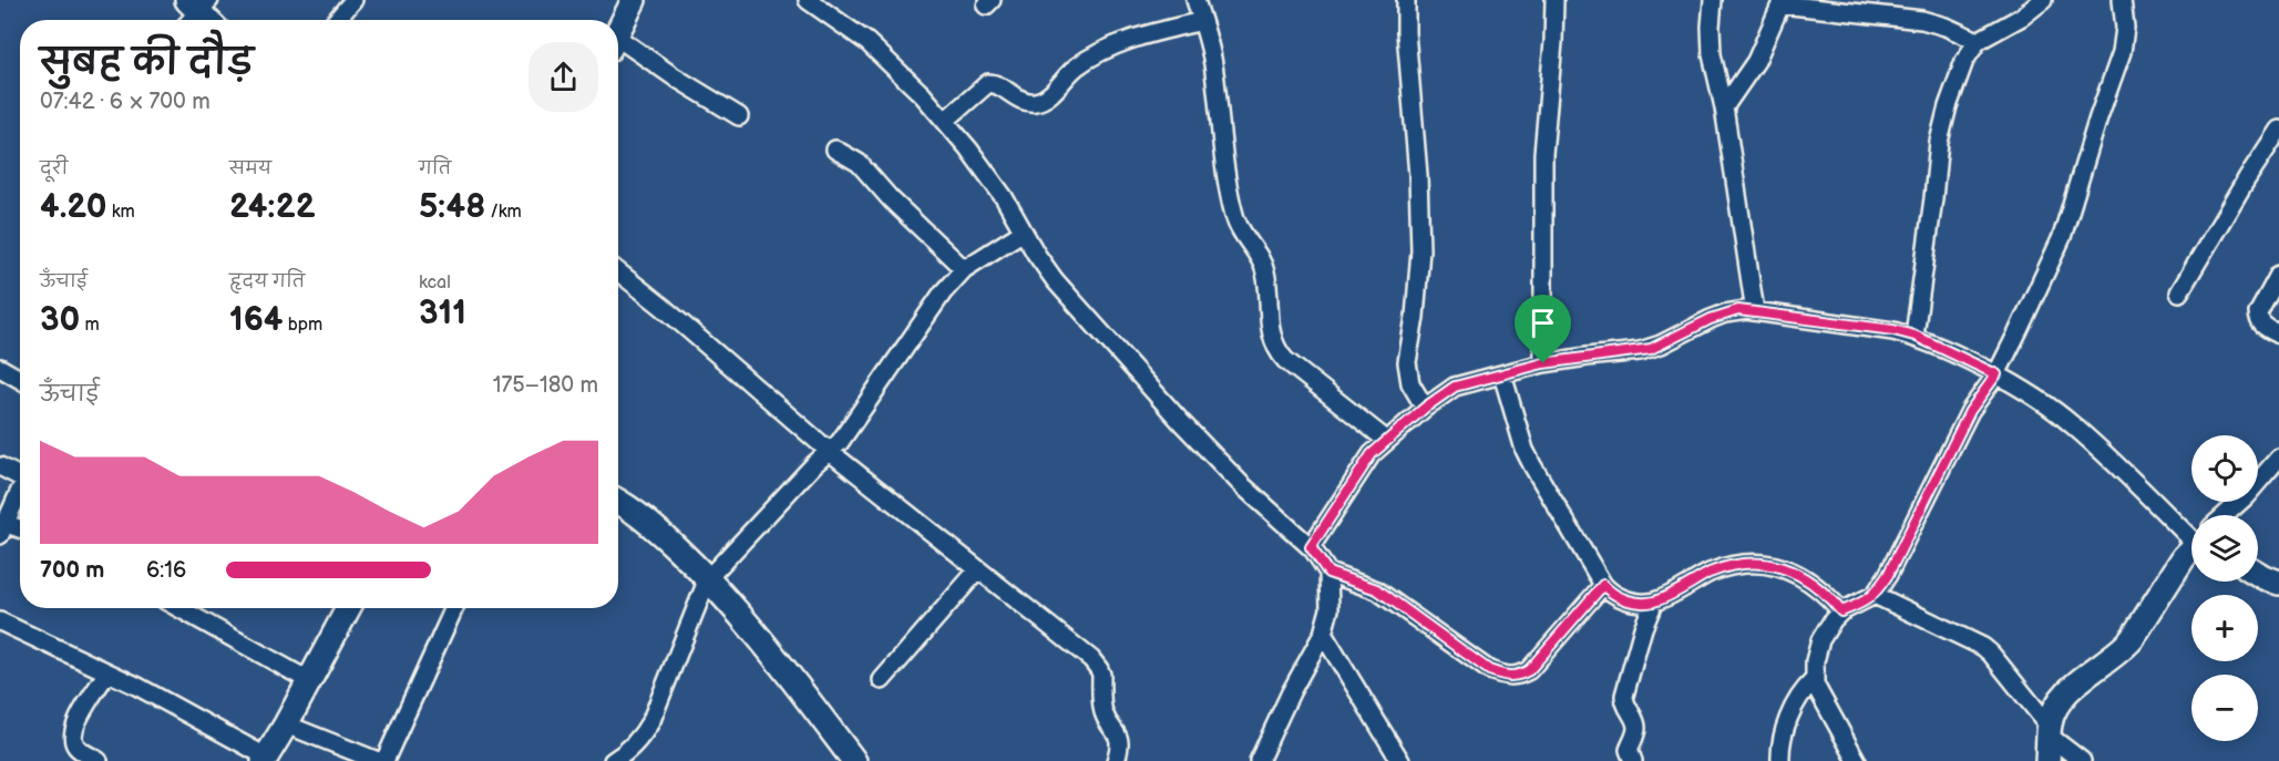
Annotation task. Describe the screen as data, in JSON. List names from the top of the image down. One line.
{"page":{"heading":["सुबह की दौड़","07:42 · 6 × 700 m"],"stats":[["दूरी","4.20 km"],["समय","24:22"],["गति","5:48 /km"],["ऊँचाई","30 m"],["हृदय गति","164 bpm"],["kcal","311"]],"chart":["ऊँचाई","175–180 m"],"map_buttons":["+","−"],"list":[{"name":"700 m","note":"6:16"}]}}
